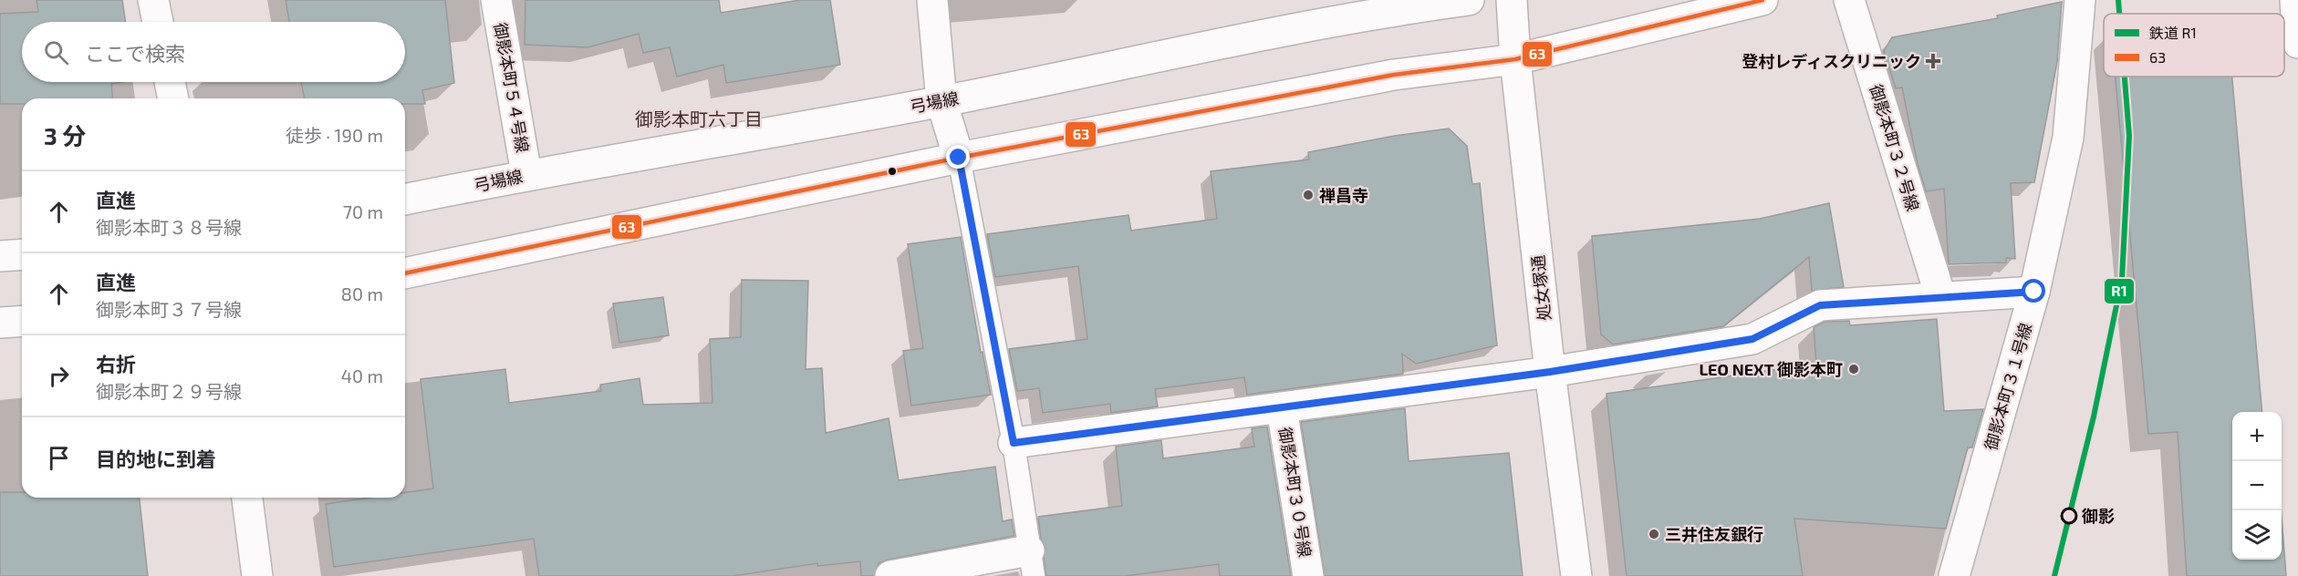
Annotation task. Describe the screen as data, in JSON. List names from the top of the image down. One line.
{"streets":{"street":["御影本町５４号線","弓場線","御影本町３２号線","処女塚通","御影本町３１号線","御影本町３０号線"]},"crossings":[["御影本町５４号線","弓場線"]],"districts":["御影本町六丁目"],"places":{"health":["登村レディスクリニック"],"other":["禅昌寺","LEO NEXT 御影本町","御影","三井住友銀行"]},"lines":["rail line R1","transit line 63"],"legend":["鉄道 R1","63"],"page":{"search":"ここで検索","heading":["3 分","徒歩 · 190 m"],"list":[["直進","御影本町３８号線","70 m"],["直進","御影本町３７号線","80 m"],["右折","御影本町２９号線","40 m"],"目的地に到着"],"map_buttons":["+","−"]}}
